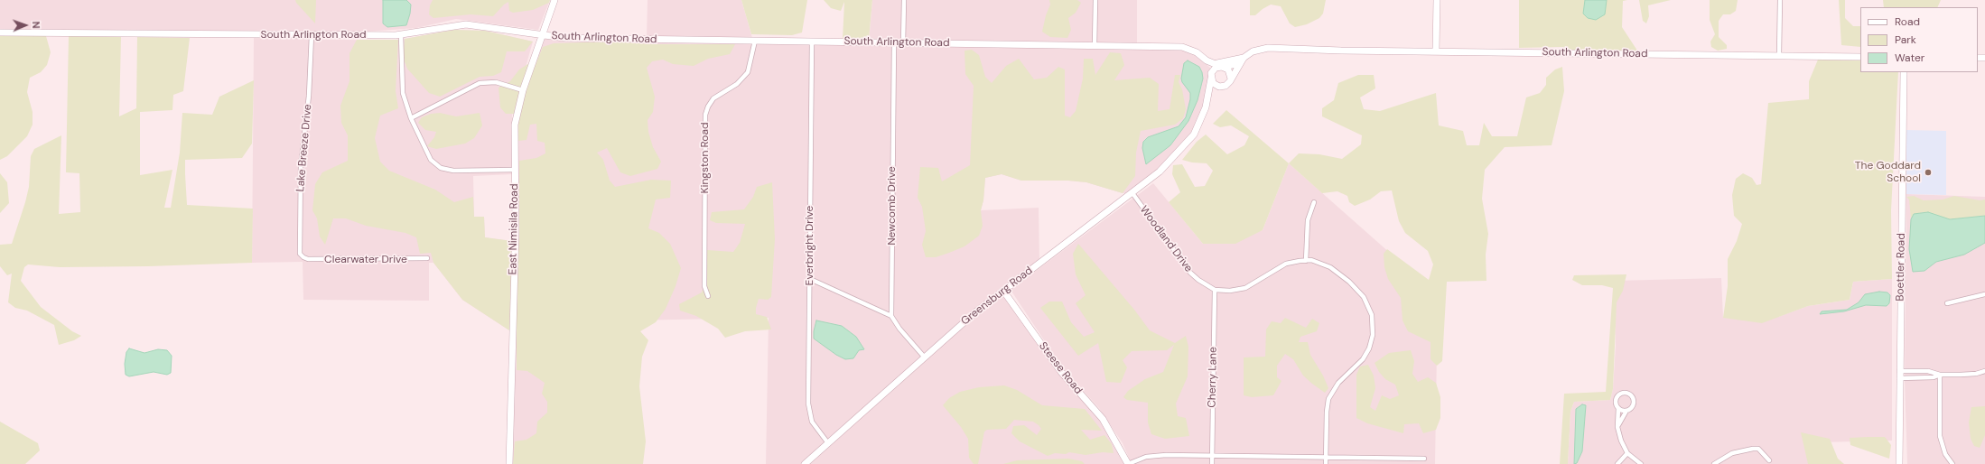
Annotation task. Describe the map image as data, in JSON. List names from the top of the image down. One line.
{"streets":{"street":["South Arlington Road","Lake Breeze Drive","Kingston Road","Newcomb Drive","East Nimisila Road","Woodland Drive","Everbright Drive","Clearwater Drive","Boettler Road","Greensburg Road","Steese Road","Cherry Lane"]},"crossings":[["South Arlington Road","Lake Breeze Drive"],["South Arlington Road","Kingston Road"],["South Arlington Road","Newcomb Drive"],["South Arlington Road","East Nimisila Road"],["South Arlington Road","Everbright Drive"],["Lake Breeze Drive","Clearwater Drive"],["Woodland Drive","Greensburg Road"],["Woodland Drive","Cherry Lane"],["Everbright Drive","Greensburg Road"],["Greensburg Road","Steese Road"]],"places":["The Goddard School"],"legend":["Road","Park","Water"],"north":"right"}
